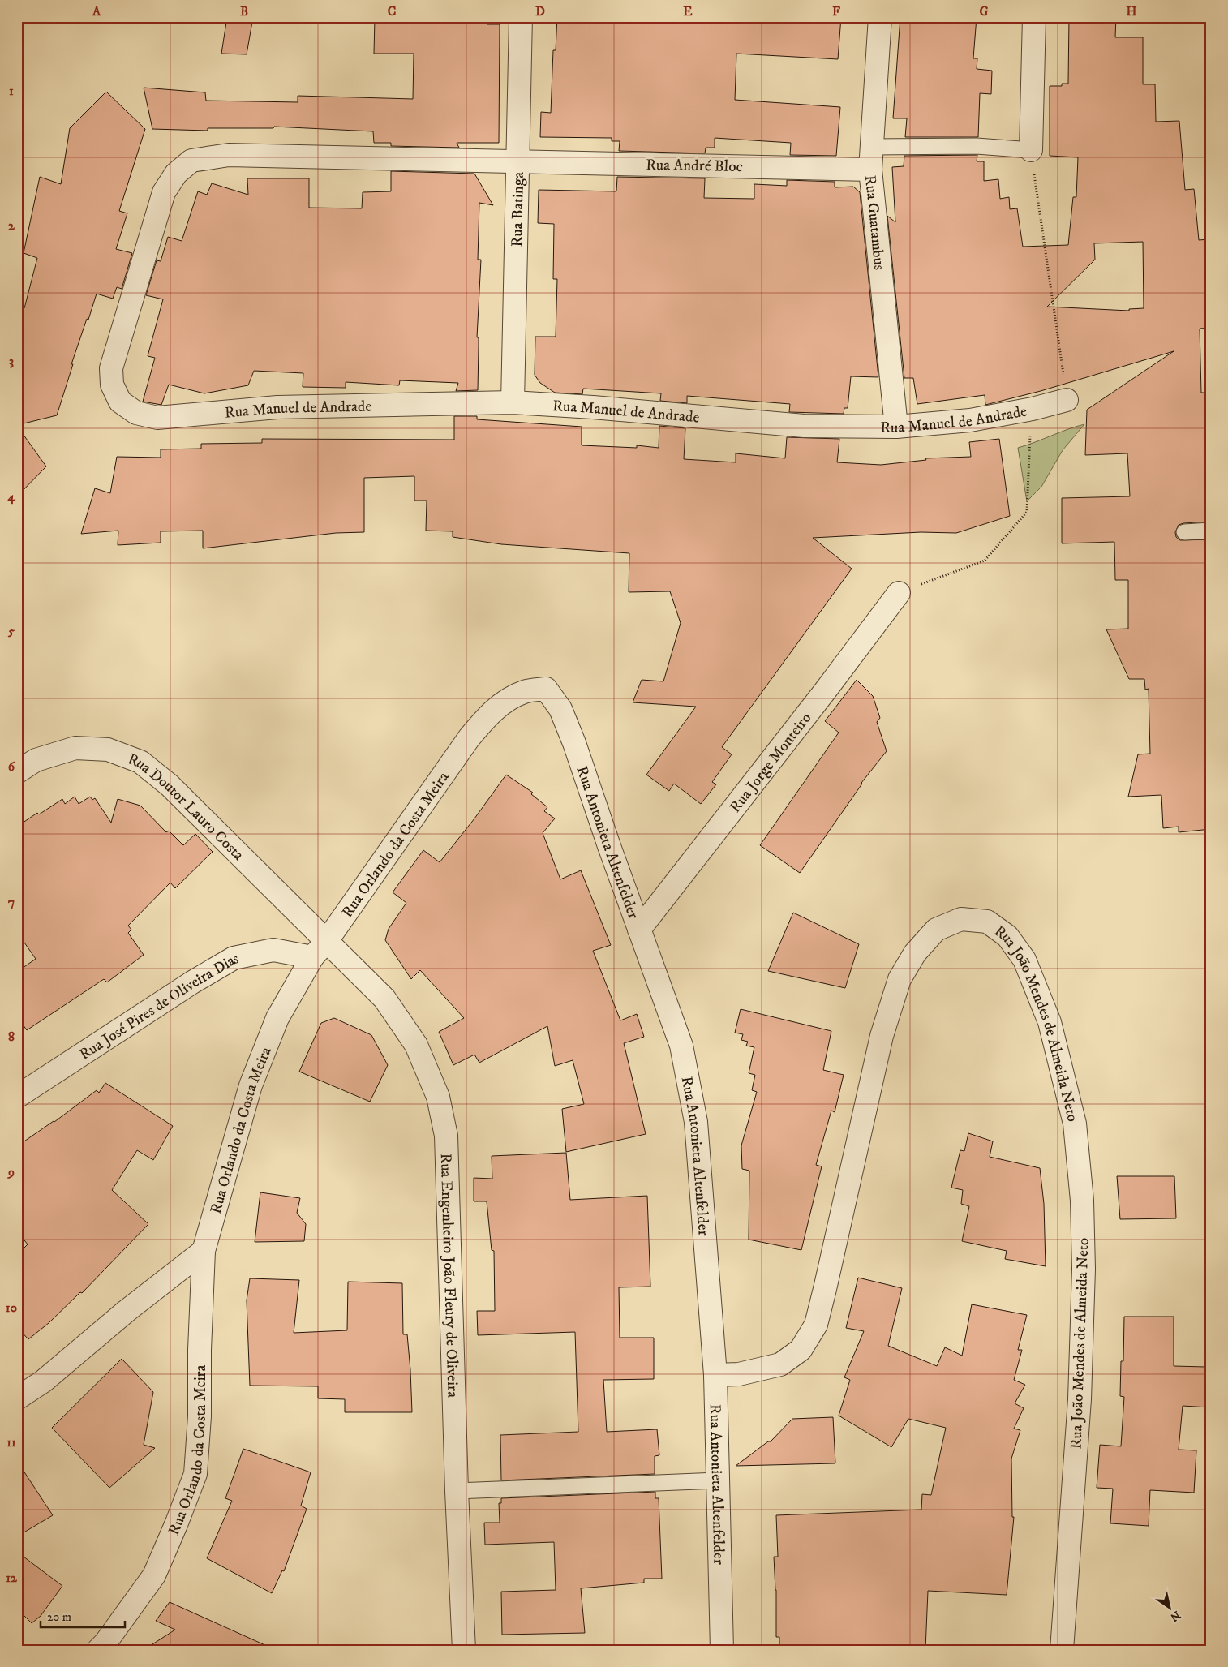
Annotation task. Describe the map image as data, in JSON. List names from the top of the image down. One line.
{"streets":{"street":["Rua André Bloc","Rua Batinga","Rua Guatambus","Rua Manuel de Andrade","Rua Jorge Monteiro","Rua Doutor Lauro Costa","Rua Antonieta Altenfelder","Rua Orlando da Costa Meira","Rua José Pires de Oliveira Dias","Rua João Mendes de Almeida Neto","Rua Engenheiro João Fleury de Oliveira"]},"crossings":[["Rua André Bloc","Rua Batinga"],["Rua André Bloc","Rua Guatambus"],["Rua André Bloc","Rua Manuel de Andrade"],["Rua Batinga","Rua Manuel de Andrade"],["Rua Guatambus","Rua Manuel de Andrade"],["Rua Jorge Monteiro","Rua Antonieta Altenfelder"],["Rua Doutor Lauro Costa","Rua Orlando da Costa Meira"],["Rua Doutor Lauro Costa","Rua José Pires de Oliveira Dias"],["Rua Doutor Lauro Costa","Rua Engenheiro João Fleury de Oliveira"],["Rua Antonieta Altenfelder","Rua Orlando da Costa Meira"],["Rua Antonieta Altenfelder","Rua João Mendes de Almeida Neto"],["Rua Orlando da Costa Meira","Rua José Pires de Oliveira Dias"],["Rua Orlando da Costa Meira","Rua Engenheiro João Fleury de Oliveira"],["Rua José Pires de Oliveira Dias","Rua Engenheiro João Fleury de Oliveira"]],"scale_bar":"20 m","north":"bottom right","grid":{"columns":["A","B","C","D","E","F","G","H"],"rows":["1","2","3","4","5","6","7","8","9","10","11","12"]}}
